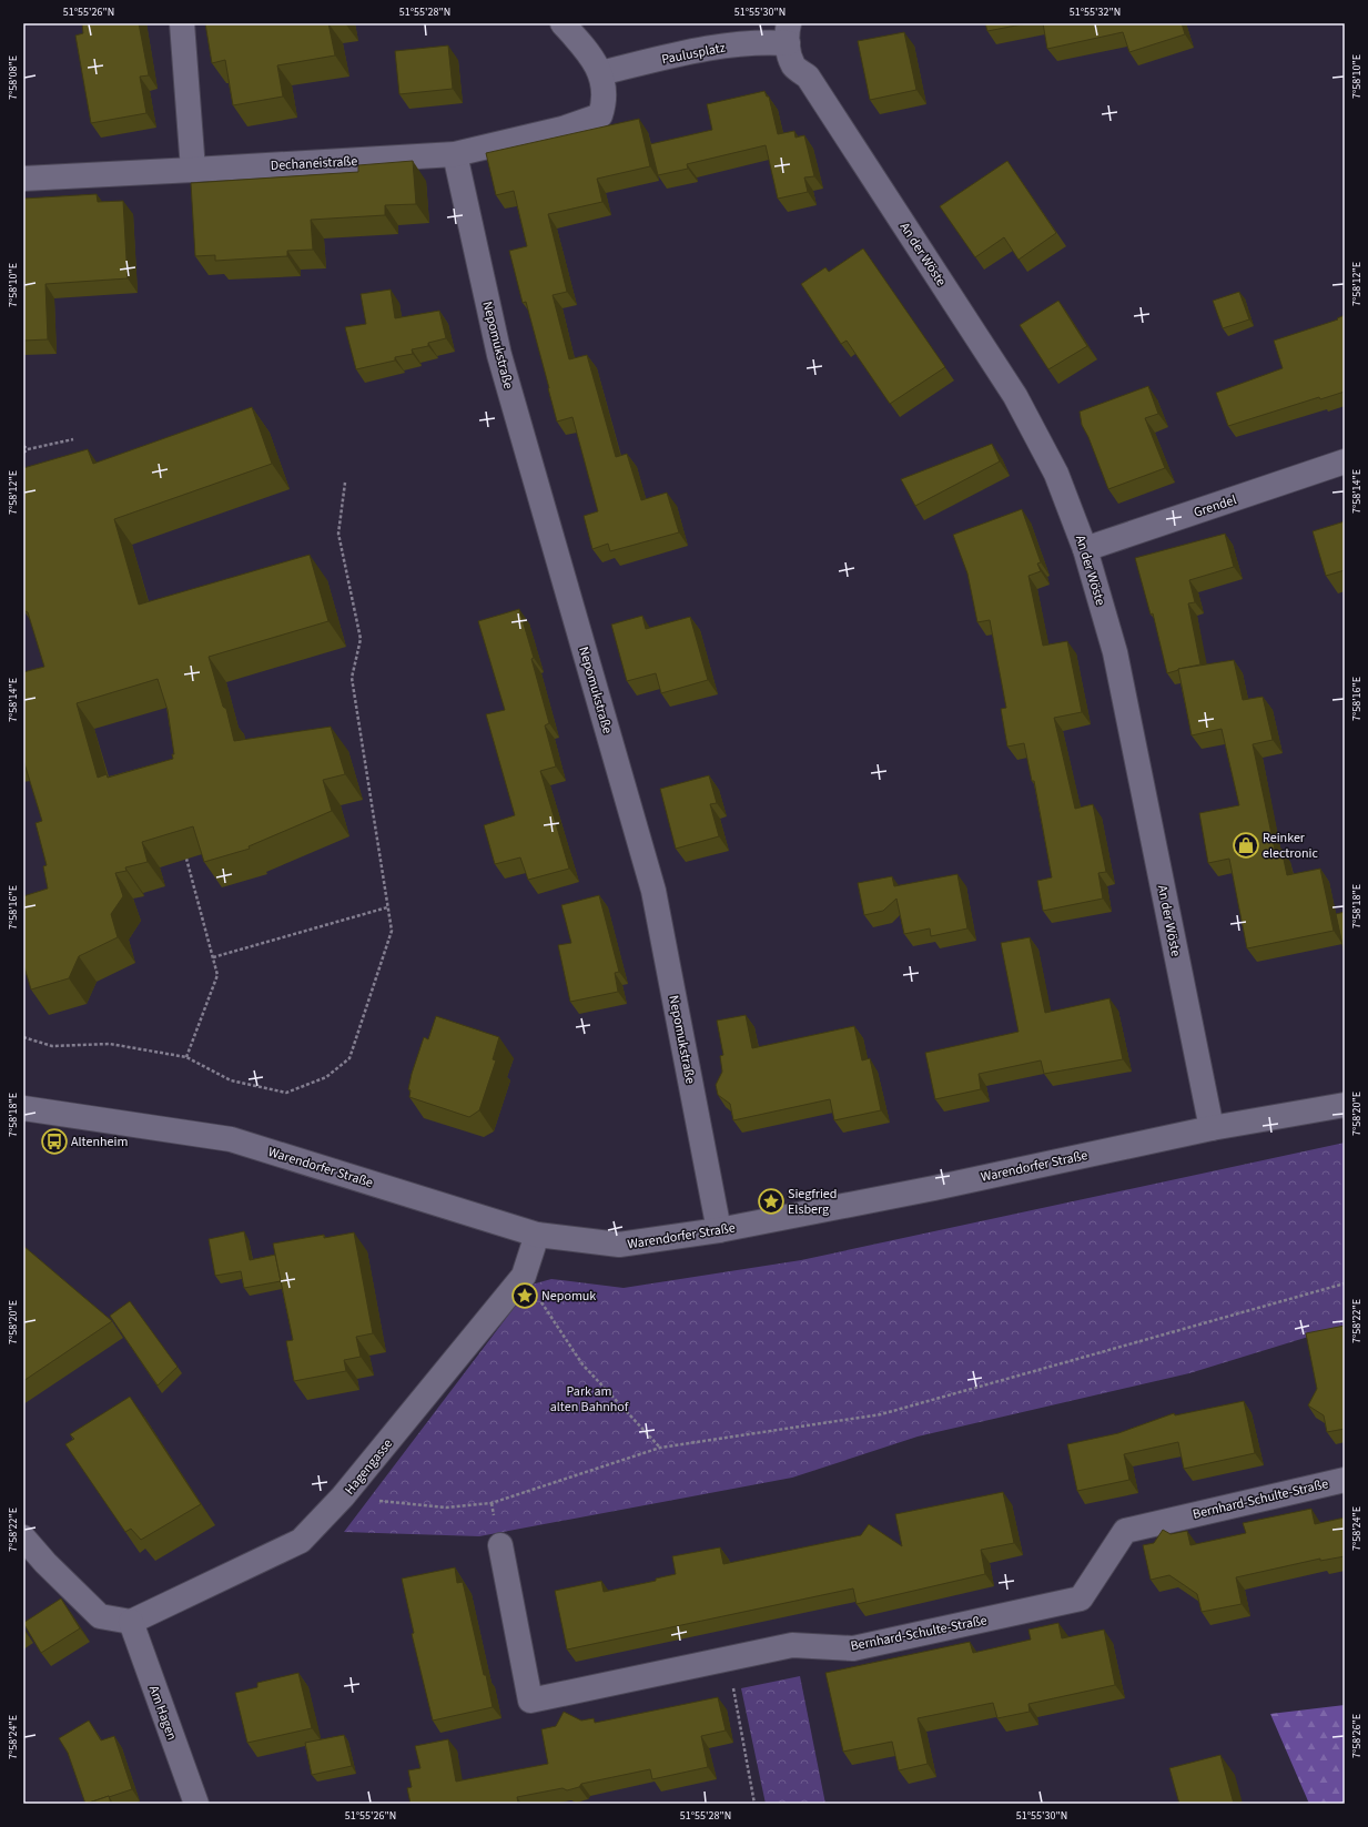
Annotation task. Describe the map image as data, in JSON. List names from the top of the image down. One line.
{"streets":{"street":["Paulusplatz","Dechaneistraße","An der Wöste","Nepomukstraße","Grendel","Warendorfer Straße","Hagengasse","Bernhard-Schulte-Straße","Am Hagen"]},"crossings":[["Paulusplatz","Dechaneistraße"],["Paulusplatz","An der Wöste"],["Dechaneistraße","Nepomukstraße"],["An der Wöste","Grendel"],["An der Wöste","Warendorfer Straße"],["Nepomukstraße","Warendorfer Straße"],["Warendorfer Straße","Hagengasse"],["Hagengasse","Am Hagen"]],"parks":["Park am alten Bahnhof"],"places":{"shop":["Reinker electronic"],"bus stop":["Altenheim"],"place":["Siegfried Elsberg","Nepomuk"]},"coordinates":["51°55'26\"N","51°55'28\"N","51°55'30\"N","51°55'32\"N","7°58'10\"E","7°58'08\"E","7°58'12\"E","7°58'14\"E","7°58'16\"E","7°58'18\"E","7°58'20\"E","7°58'22\"E","7°58'24\"E","7°58'26\"E"]}
